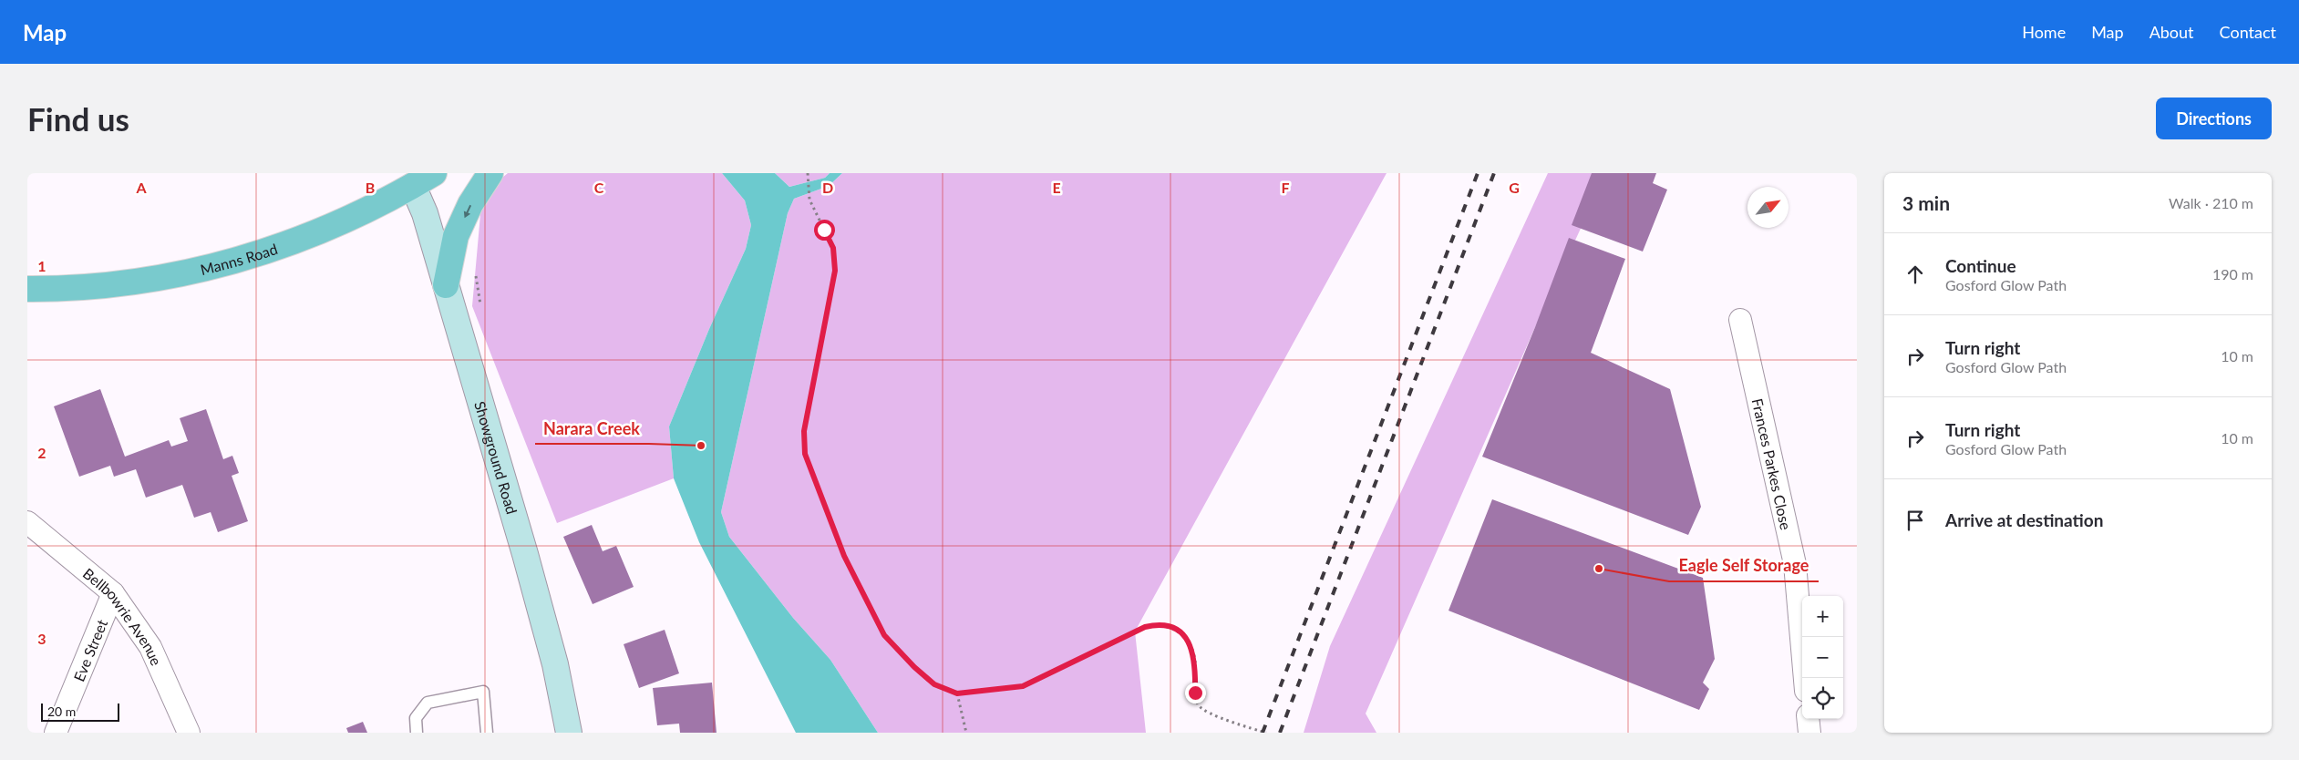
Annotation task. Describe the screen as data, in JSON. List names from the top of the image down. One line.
{"streets":{"main road":["Manns Road"],"street":["Showground Road","Frances Parkes Close","Bellbowrie Avenue","Eve Street"]},"crossings":[["Manns Road","Showground Road"],["Bellbowrie Avenue","Eve Street"]],"places":["Narara Creek","Eagle Self Storage"],"scale_bar":"20 m","north":"top right","page":{"header":"Map","nav":["Home","Map","About","Contact"],"buttons":"Directions","title":"Find us","heading":["3 min","Walk · 210 m"],"list":[["Continue","Gosford Glow Path","190 m"],["Turn right","Gosford Glow Path","10 m"],["Turn right","Gosford Glow Path","10 m"],"Arrive at destination"],"map_buttons":["+","−"],"scale":"20 m"},"grid":{"columns":["A","B","C","D","E","F","G"],"rows":["1","2","3"]}}
